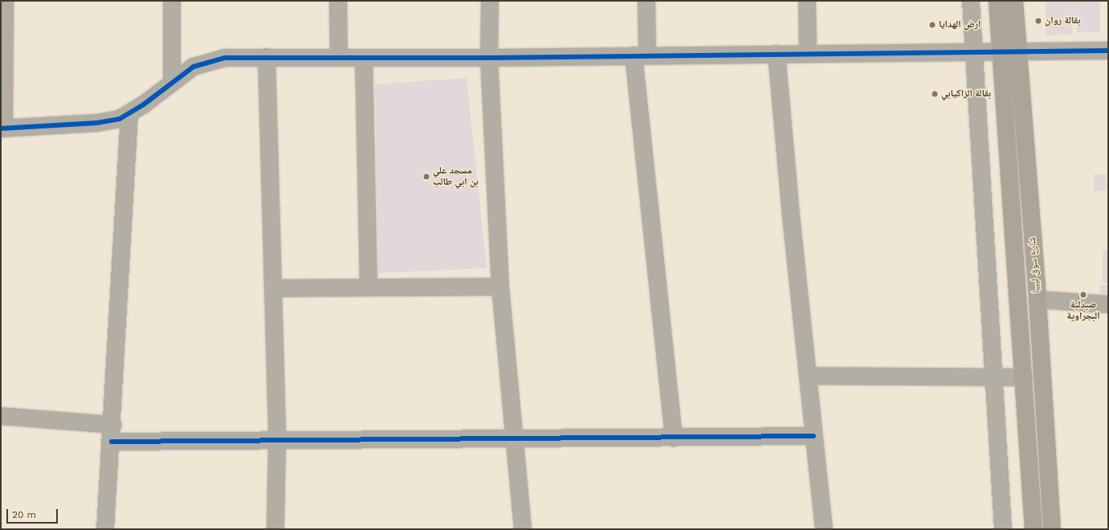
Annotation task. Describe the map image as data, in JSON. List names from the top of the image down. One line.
{"streets":{"main road":["شارع سوق ليبيا"]},"places":["بقالة روان","ارض الهدايا","بقالة الزاكيابي","مسجد علي بن ابي طالب","صيدلية البجراوية"],"scale_bar":"20 m"}
